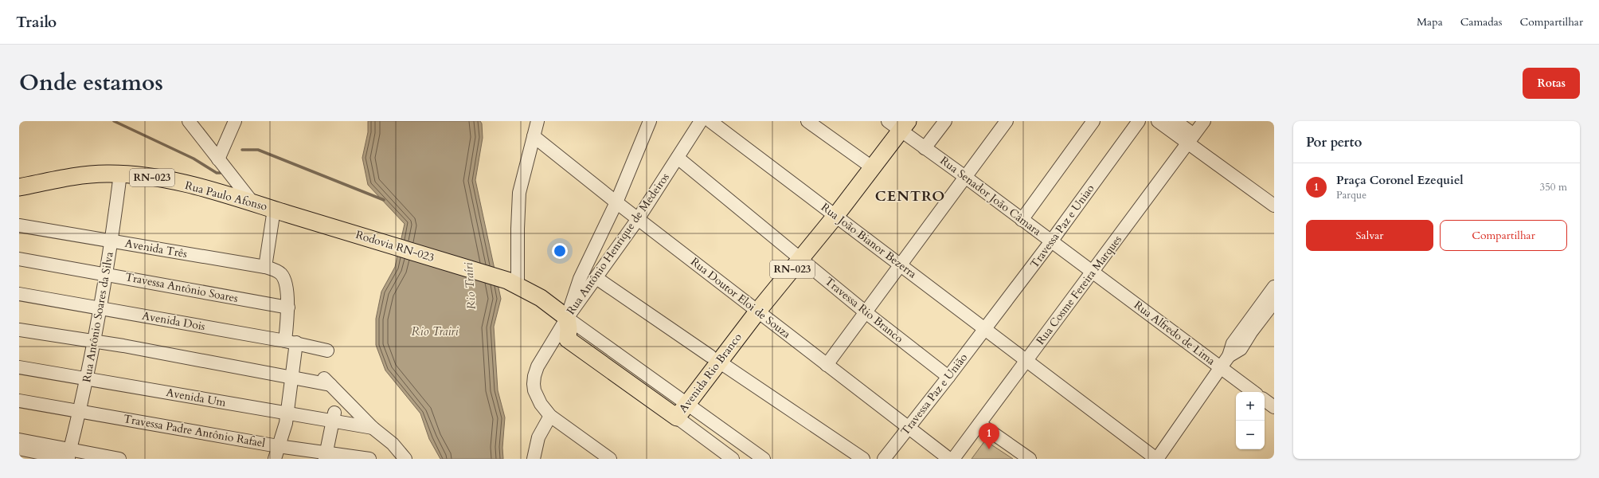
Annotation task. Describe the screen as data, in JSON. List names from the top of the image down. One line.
{"streets":{"main road":["RN-023","Rua Paulo Afonso","Rodovia RN-023","Avenida Rio Branco"],"street":["Rua Senador João Câmara","Travessa Paz e Uniao","Rua João Bianor Bezerra","Rua Antônio Henrique de Medeiros","Avenida Três","Travessa Antônio Soares","Rua Cosme Fereira Marques","Rua Doutor Eloi de Souza","Travessa Rio Branco","Rua Antônio Soares da Silva","Avenida Dois","Rua Alfredo de Lima","Travessa Paz e União","Avenida Um","Travessa Padre Antônio Rafael"]},"crossings":[["RN-023","Rua Antônio Henrique de Medeiros"],["RN-023","Rodovia RN-023"],["Rua Paulo Afonso","Rodovia RN-023"],["Rua Paulo Afonso","Rua Antônio Soares da Silva"],["Rua Senador João Câmara","Travessa Paz e Uniao"],["Rua Senador João Câmara","Rua Cosme Fereira Marques"],["Rua Senador João Câmara","Rua Alfredo de Lima"],["Rua Senador João Câmara","Avenida Rio Branco"],["Travessa Paz e Uniao","Rua João Bianor Bezerra"],["Travessa Paz e Uniao","Travessa Paz e União"],["Rua João Bianor Bezerra","Rua Cosme Fereira Marques"],["Rua João Bianor Bezerra","Avenida Rio Branco"],["Rua João Bianor Bezerra","Travessa Paz e União"],["Rua Antônio Henrique de Medeiros","Rua Doutor Eloi de Souza"],["Rua Antônio Henrique de Medeiros","Travessa Rio Branco"],["Avenida Três","Rua Antônio Soares da Silva"],["Travessa Antônio Soares","Rua Antônio Soares da Silva"],["Rua Cosme Fereira Marques","Rua Alfredo de Lima"],["Rua Doutor Eloi de Souza","Avenida Rio Branco"],["Rua Doutor Eloi de Souza","Travessa Paz e União"],["Travessa Rio Branco","Avenida Rio Branco"],["Travessa Rio Branco","Travessa Paz e União"],["Rua Antônio Soares da Silva","Avenida Dois"],["Rua Antônio Soares da Silva","Avenida Um"],["Rua Antônio Soares da Silva","Travessa Padre Antônio Rafael"]],"districts":["CENTRO"],"water":["Rio Traíri","Rio Trairi"],"page":{"header":"Trailo","nav":["Mapa","Camadas","Compartilhar"],"title":"Onde estamos","buttons":["Rotas",["Salvar","Compartilhar"]],"heading":"Por perto","list":[{"mark":"1","name":"Praça Coronel Ezequiel","note":"Parque","value":"350 m"}],"map_buttons":["+","−"],"pins":"1"}}
